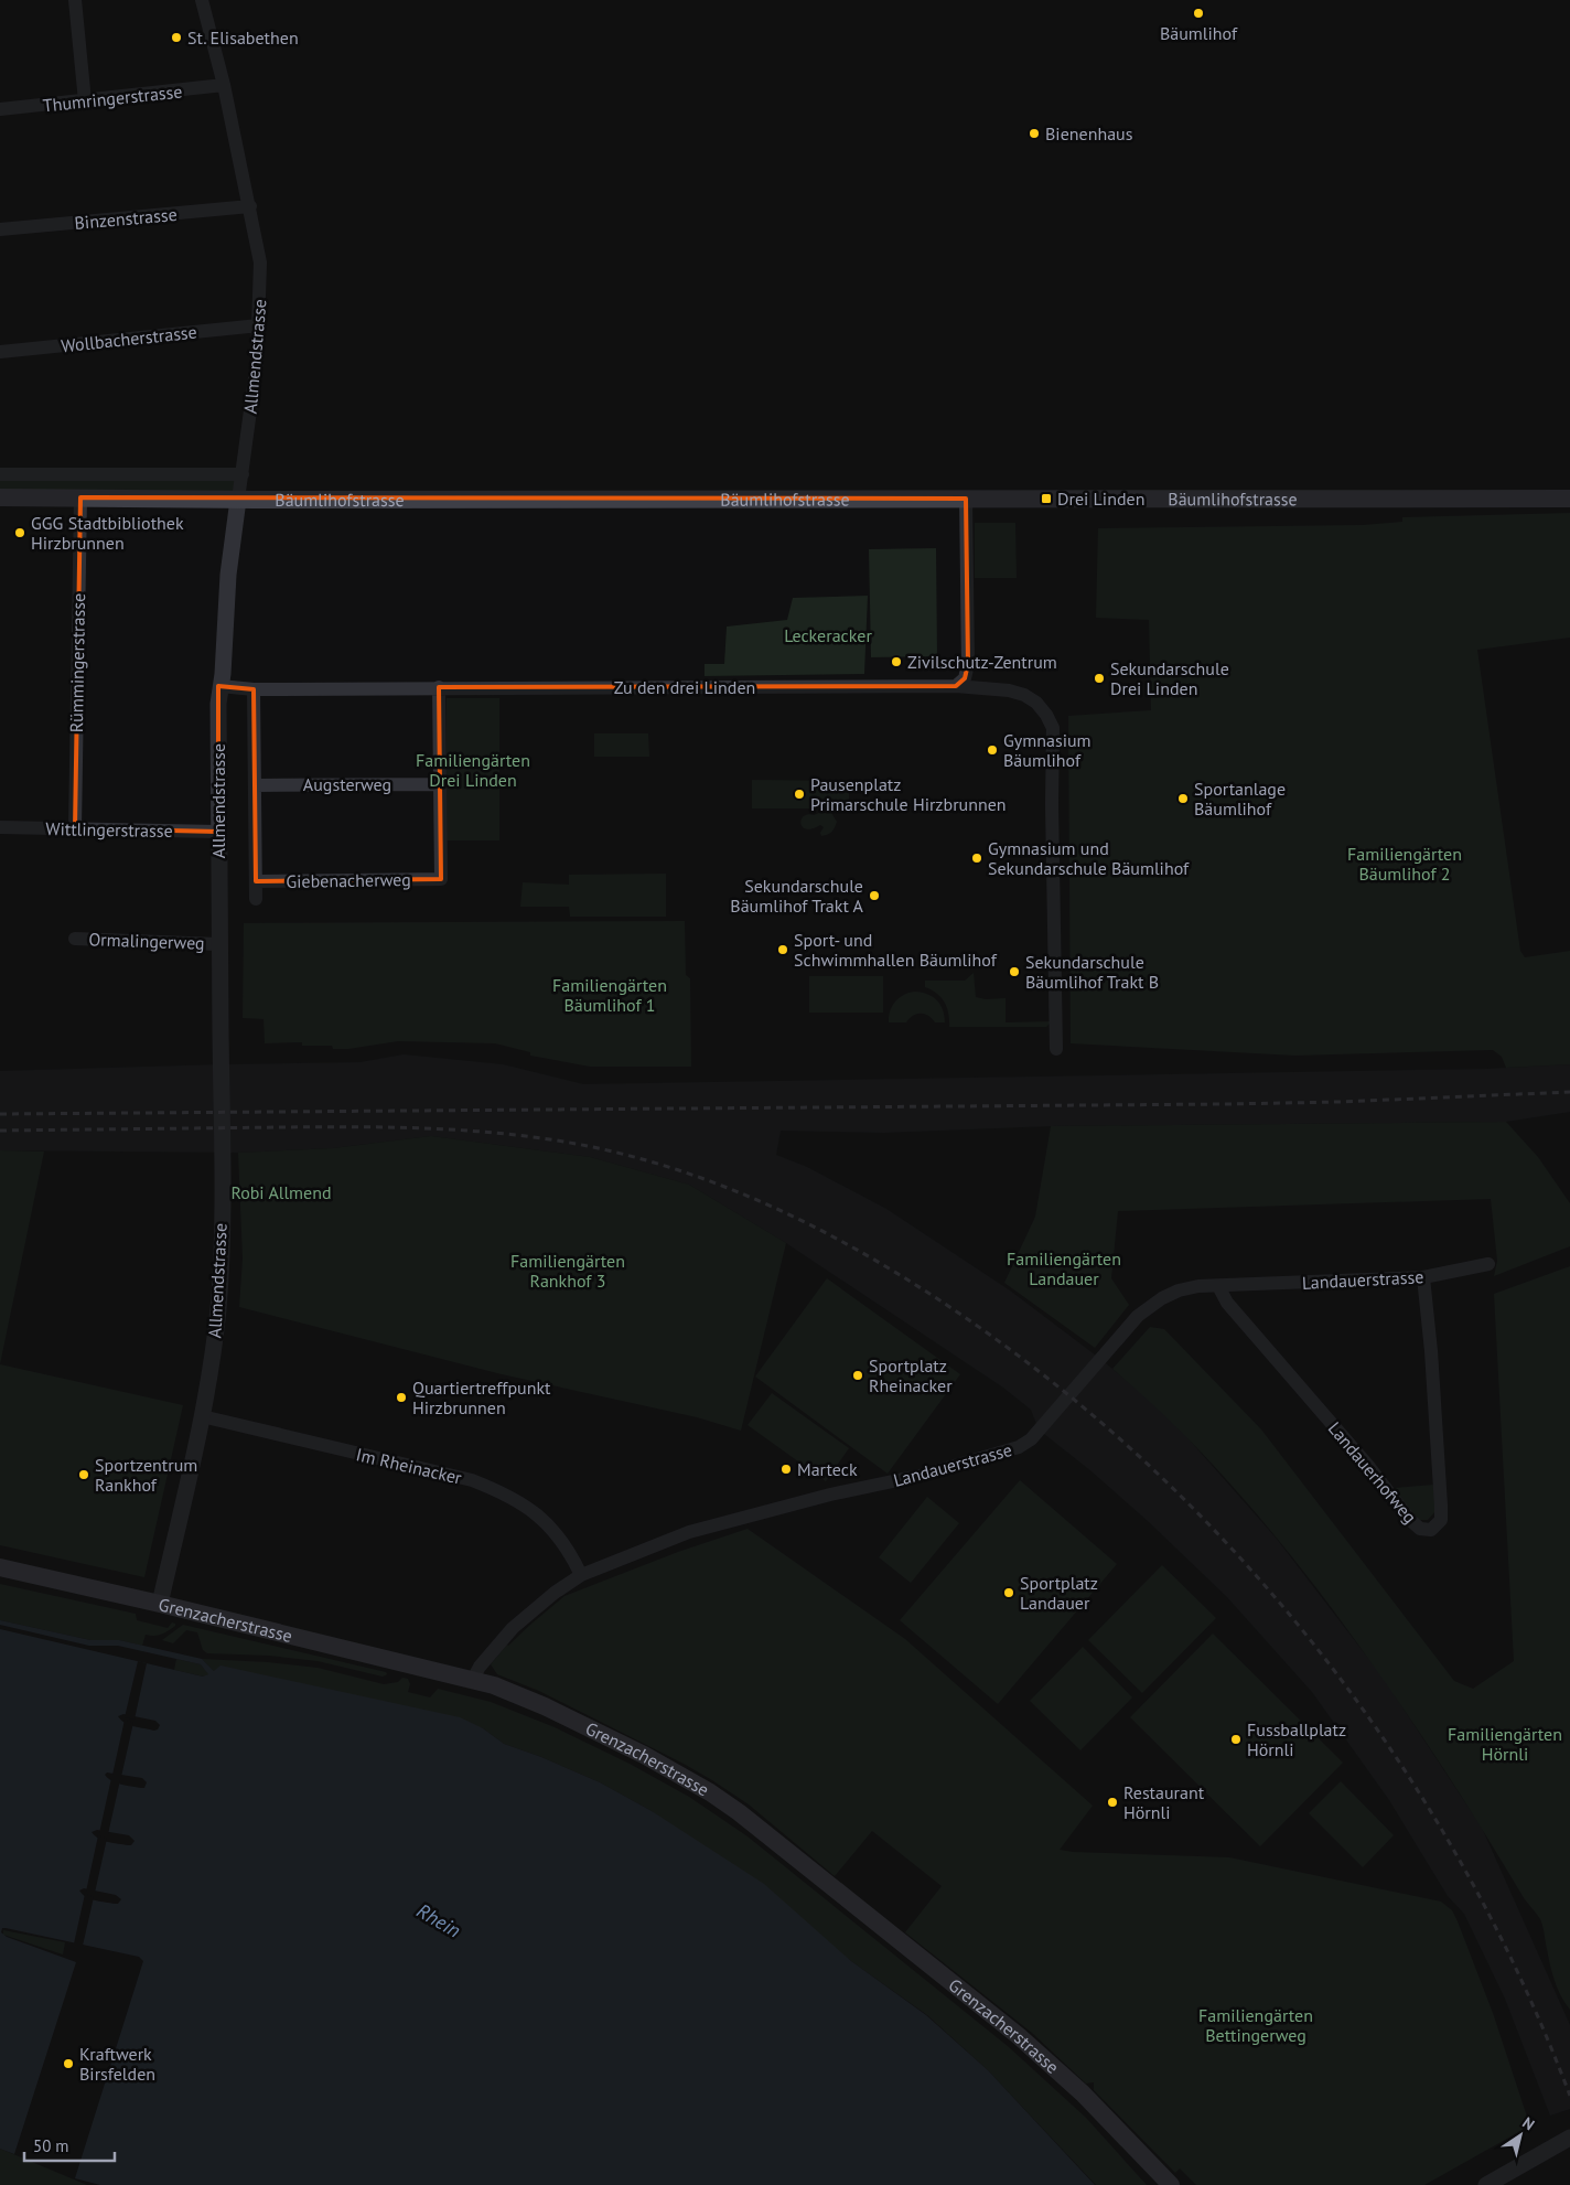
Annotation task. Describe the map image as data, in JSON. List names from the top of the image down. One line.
{"streets":{"main road":["Bäumlihofstrasse","Grenzacherstrasse"],"street":["Thumringerstrasse","Binzenstrasse","Wollbacherstrasse","Allmendstrasse","Rümmingerstrasse","Zu den drei Linden","Augsterweg","Wittlingerstrasse","Giebenacherweg","Ormalingerweg","Landauerstrasse","Im Rheinacker","Landauerhofweg"]},"crossings":[["Thumringerstrasse","Allmendstrasse"],["Binzenstrasse","Allmendstrasse"],["Wollbacherstrasse","Allmendstrasse"],["Allmendstrasse","Bäumlihofstrasse"],["Allmendstrasse","Zu den drei Linden"],["Allmendstrasse","Augsterweg"],["Allmendstrasse","Wittlingerstrasse"],["Allmendstrasse","Giebenacherweg"],["Allmendstrasse","Ormalingerweg"],["Allmendstrasse","Im Rheinacker"],["Allmendstrasse","Grenzacherstrasse"],["Bäumlihofstrasse","Rümmingerstrasse"],["Rümmingerstrasse","Wittlingerstrasse"],["Augsterweg","Giebenacherweg"],["Landauerstrasse","Im Rheinacker"],["Landauerstrasse","Landauerhofweg"],["Landauerstrasse","Grenzacherstrasse"]],"water":["Rhein"],"parks":["Leckeracker","Familiengärten Drei Linden","Familiengärten Bäumlihof 2","Familiengärten Bäumlihof 1","Robi Allmend","Familiengärten Landauer","Familiengärten Rankhof 3","Familiengärten Hörnli","Familiengärten Bettingerweg"],"places":{"other":["Bäumlihof","St. Elisabethen","Bienenhaus","GGG Stadtbibliothek Hirzbrunnen","Zivilschutz-Zentrum","Sekundarschule Drei Linden","Gymnasium Bäumlihof","Pausenplatz Primarschule Hirzbrunnen","Sportanlage Bäumlihof","Gymnasium und Sekundarschule Bäumlihof","Sekundarschule Bäumlihof Trakt A","Sport- und Schwimmhallen Bäumlihof","Sekundarschule Bäumlihof Trakt B","Sportplatz Rheinacker","Quartiertreffpunkt Hirzbrunnen","Marteck","Sportzentrum Rankhof","Sportplatz Landauer","Fussballplatz Hörnli","Restaurant Hörnli","Kraftwerk Birsfelden"],"transit":["Drei Linden"]},"scale_bar":"50 m","north":"top right"}
